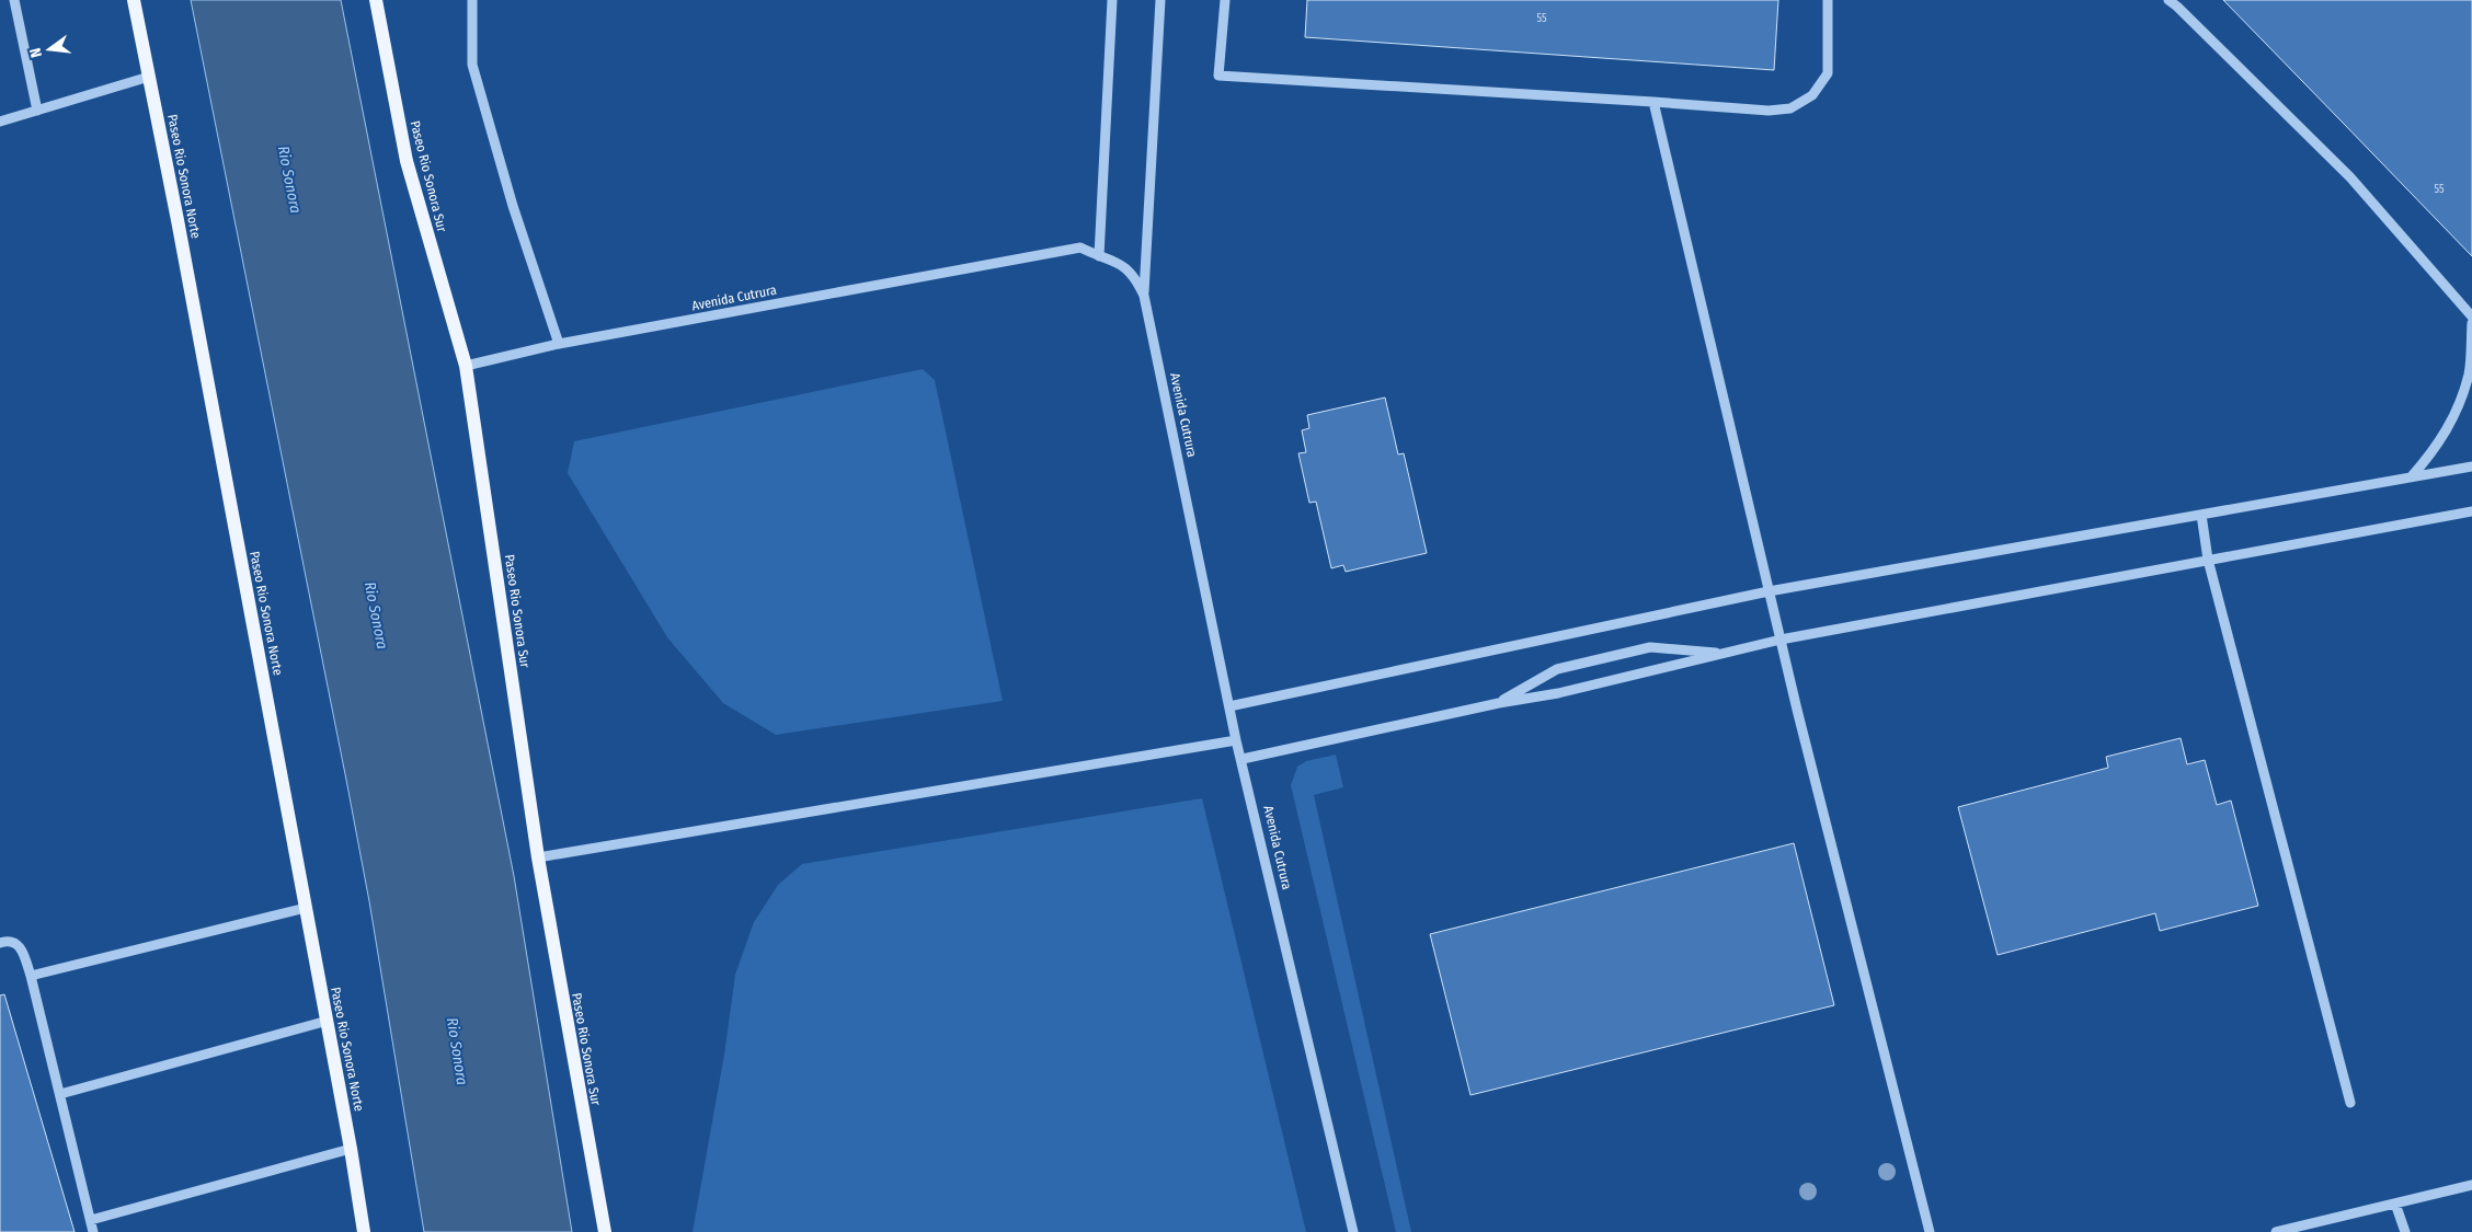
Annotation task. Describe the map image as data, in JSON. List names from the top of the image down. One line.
{"streets":{"main road":["Paseo Rio Sonora Norte","Paseo Rio Sonora Sur"],"street":["Avenida Cutrura"]},"crossings":[["Paseo Rio Sonora Sur","Avenida Cutrura"]],"water":["Rio Sonora"],"house_numbers":["55","55"],"north":"left"}
